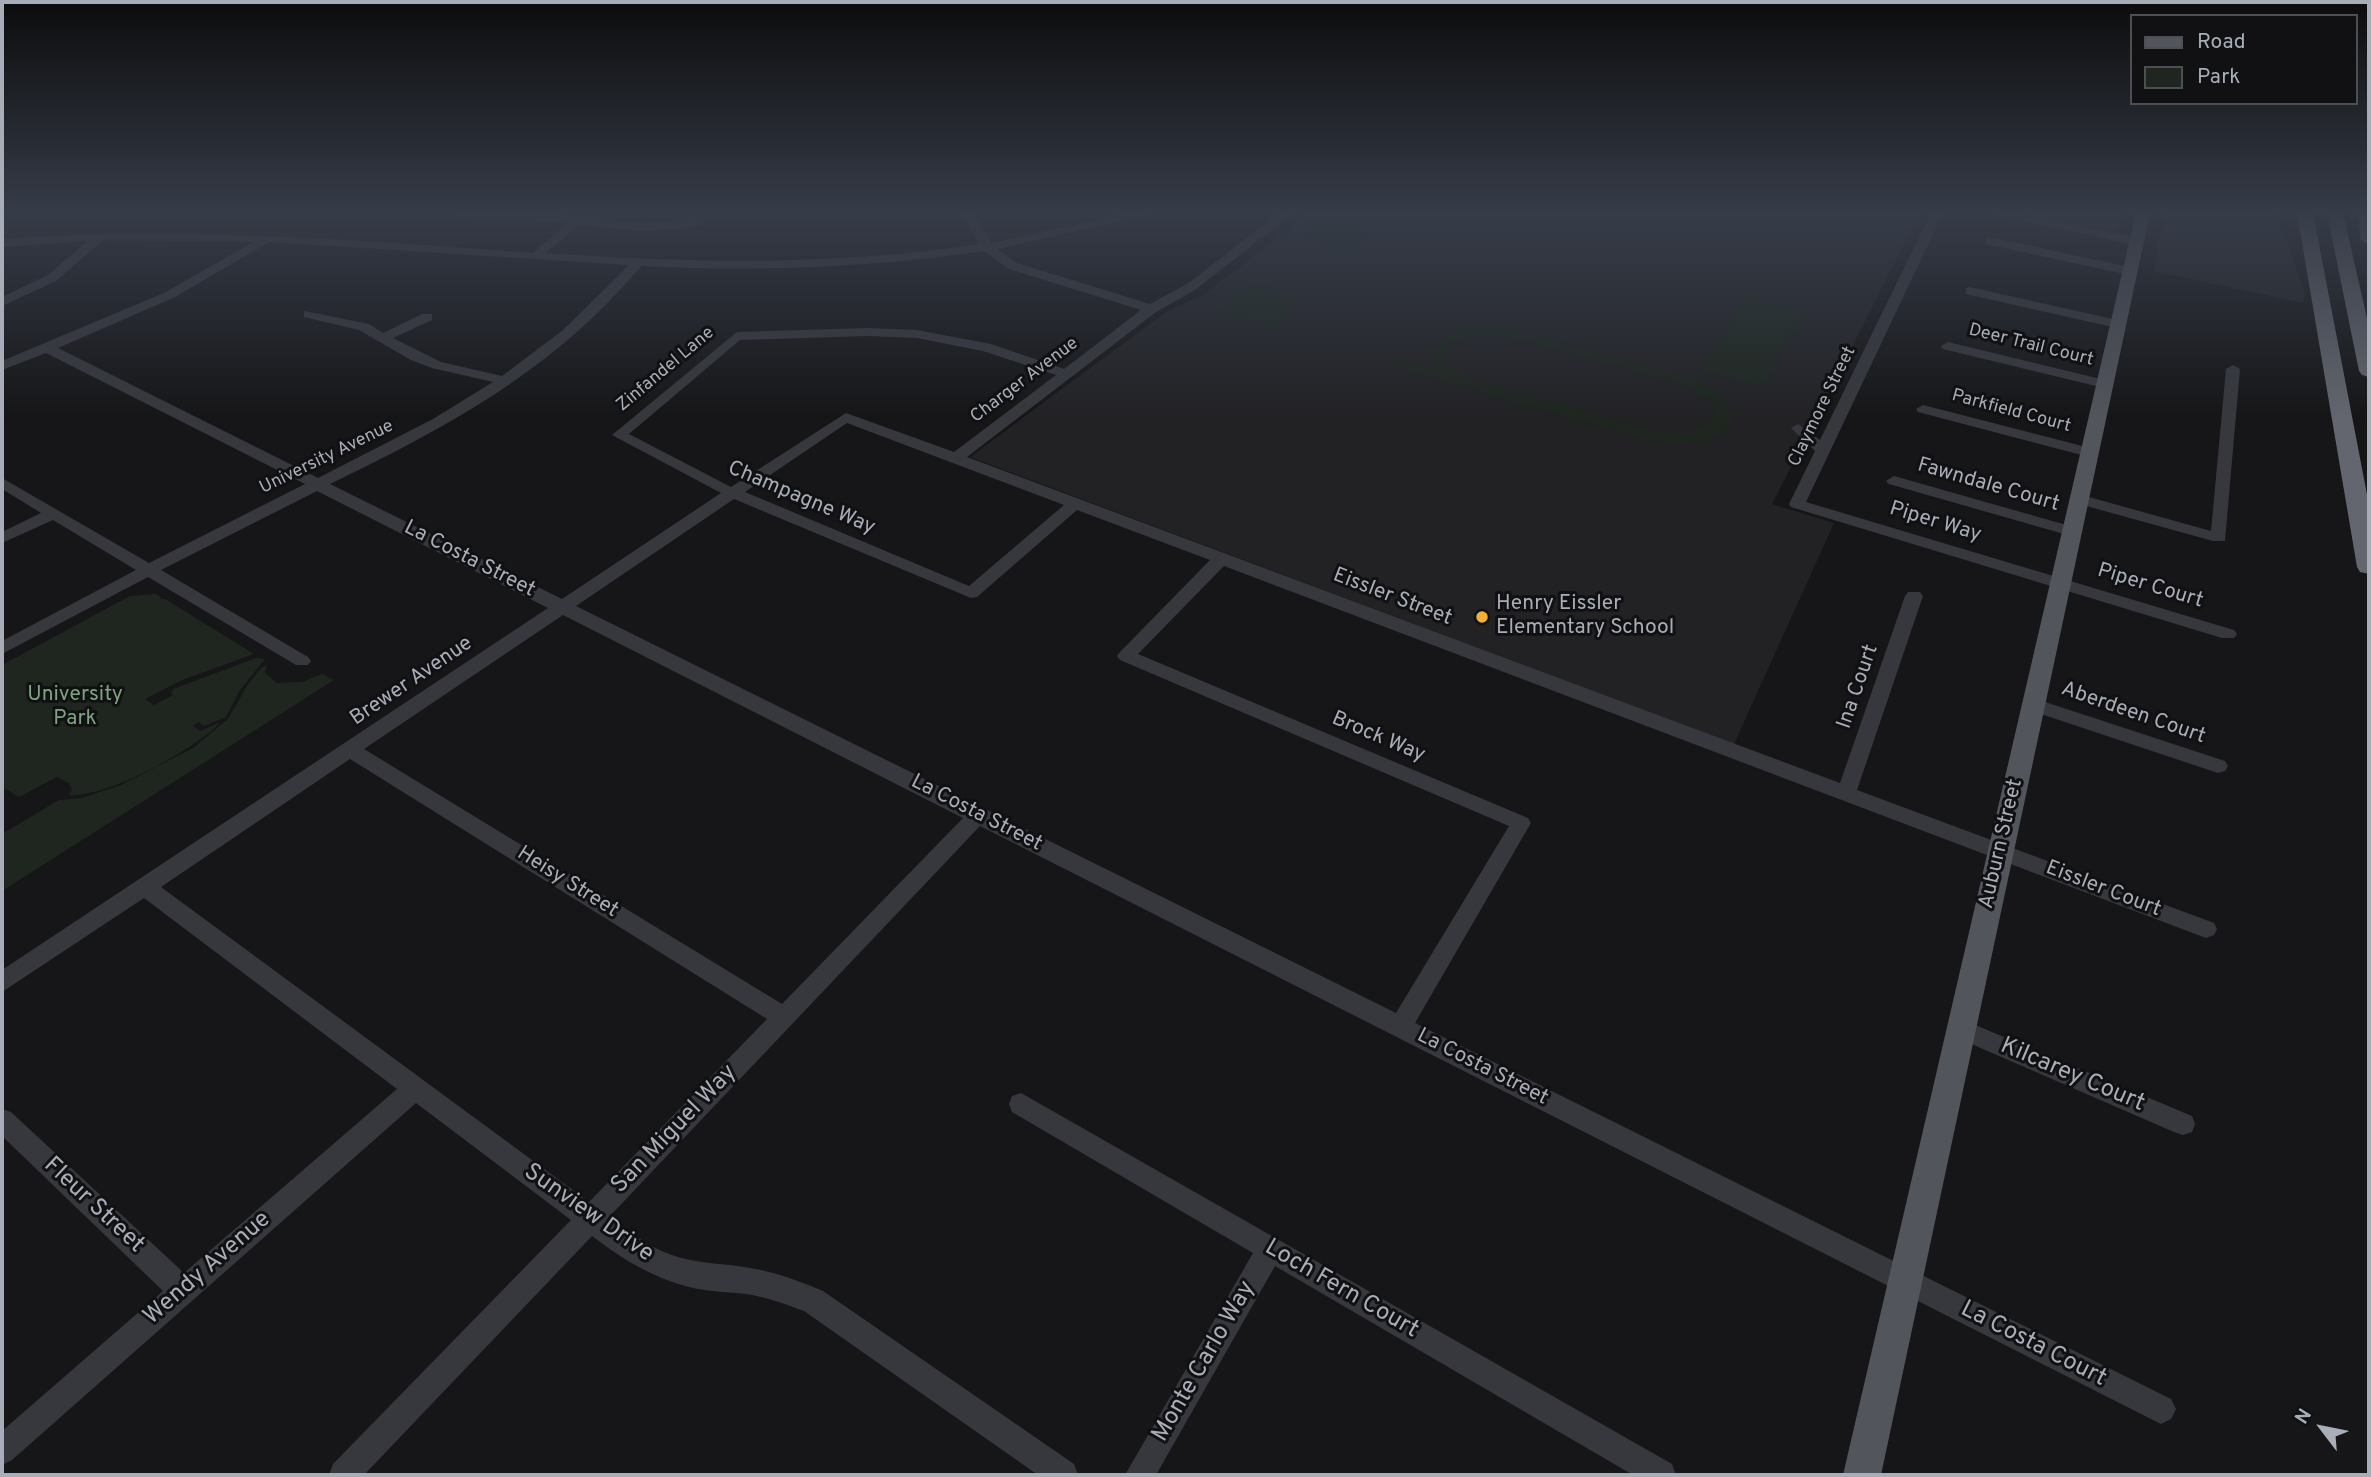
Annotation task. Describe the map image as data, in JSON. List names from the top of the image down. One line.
{"streets":{"main road":["Auburn Street"],"street":["Deer Trail Court","Zinfandel Lane","Charger Avenue","Claymore Street","Parkfield Court","University Avenue","Fawndale Court","Champagne Way","Piper Way","La Costa Street","Piper Court","Eissler Street","Brewer Avenue","Ina Court","Aberdeen Court","Brock Way","Heisy Street","Eissler Court","Kilcarey Court","San Miguel Way","Fleur Street","Sunview Drive","Wendy Avenue","Loch Fern Court","La Costa Court","Monte Carlo Way"]},"crossings":[["Deer Trail Court","Auburn Street"],["Zinfandel Lane","Champagne Way"],["Charger Avenue","Eissler Street"],["Claymore Street","Piper Way"],["Parkfield Court","Auburn Street"],["University Avenue","La Costa Street"],["Fawndale Court","Auburn Street"],["Champagne Way","Eissler Street"],["Champagne Way","Brewer Avenue"],["Piper Way","Piper Court"],["Piper Way","Auburn Street"],["La Costa Street","Brewer Avenue"],["La Costa Street","Brock Way"],["La Costa Street","Auburn Street"],["La Costa Street","San Miguel Way"],["La Costa Street","La Costa Court"],["Piper Court","Auburn Street"],["Eissler Street","Brewer Avenue"],["Eissler Street","Ina Court"],["Eissler Street","Brock Way"],["Eissler Street","Auburn Street"],["Eissler Street","Eissler Court"],["Brewer Avenue","Heisy Street"],["Brewer Avenue","Sunview Drive"],["Aberdeen Court","Auburn Street"],["Auburn Street","Eissler Court"],["Auburn Street","Kilcarey Court"],["Auburn Street","La Costa Court"],["Heisy Street","San Miguel Way"],["San Miguel Way","Sunview Drive"],["Fleur Street","Wendy Avenue"],["Sunview Drive","Wendy Avenue"],["Loch Fern Court","Monte Carlo Way"]],"parks":["University Park"],"places":["Henry Eissler Elementary School"],"legend":["Road","Park"],"north":"top left"}
